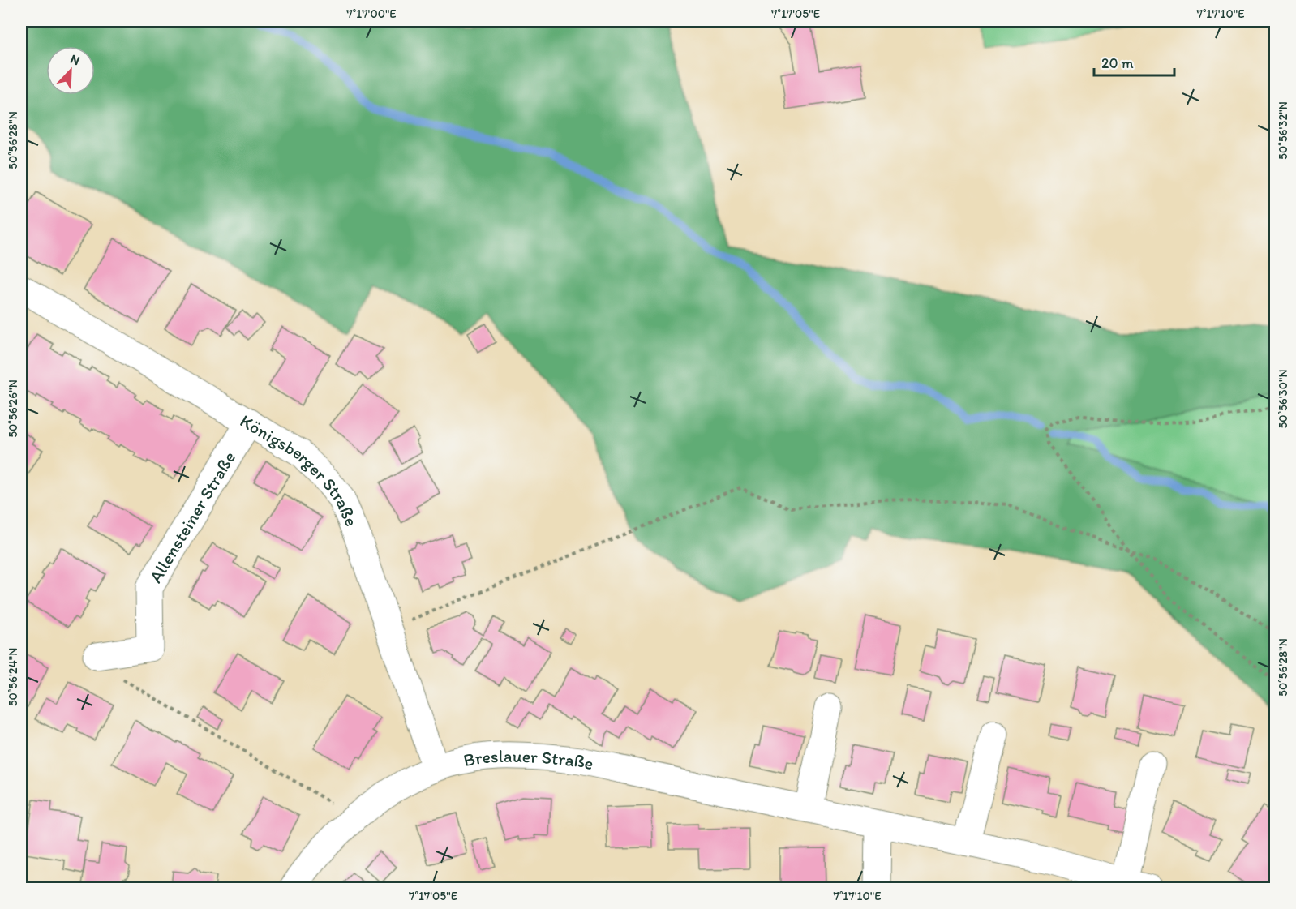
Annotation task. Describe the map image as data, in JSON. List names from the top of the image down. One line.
{"streets":{"street":["Königsberger Straße","Allensteiner Straße","Breslauer Straße"]},"crossings":[["Königsberger Straße","Allensteiner Straße"],["Königsberger Straße","Breslauer Straße"]],"scale_bar":"20 m","north":"top right","coordinates":["7°17'00\"E","7°17'05\"E","7°17'10\"E","50°56'32\"N","50°56'28\"N","50°56'30\"N","50°56'26\"N","50°56'24\"N"]}
